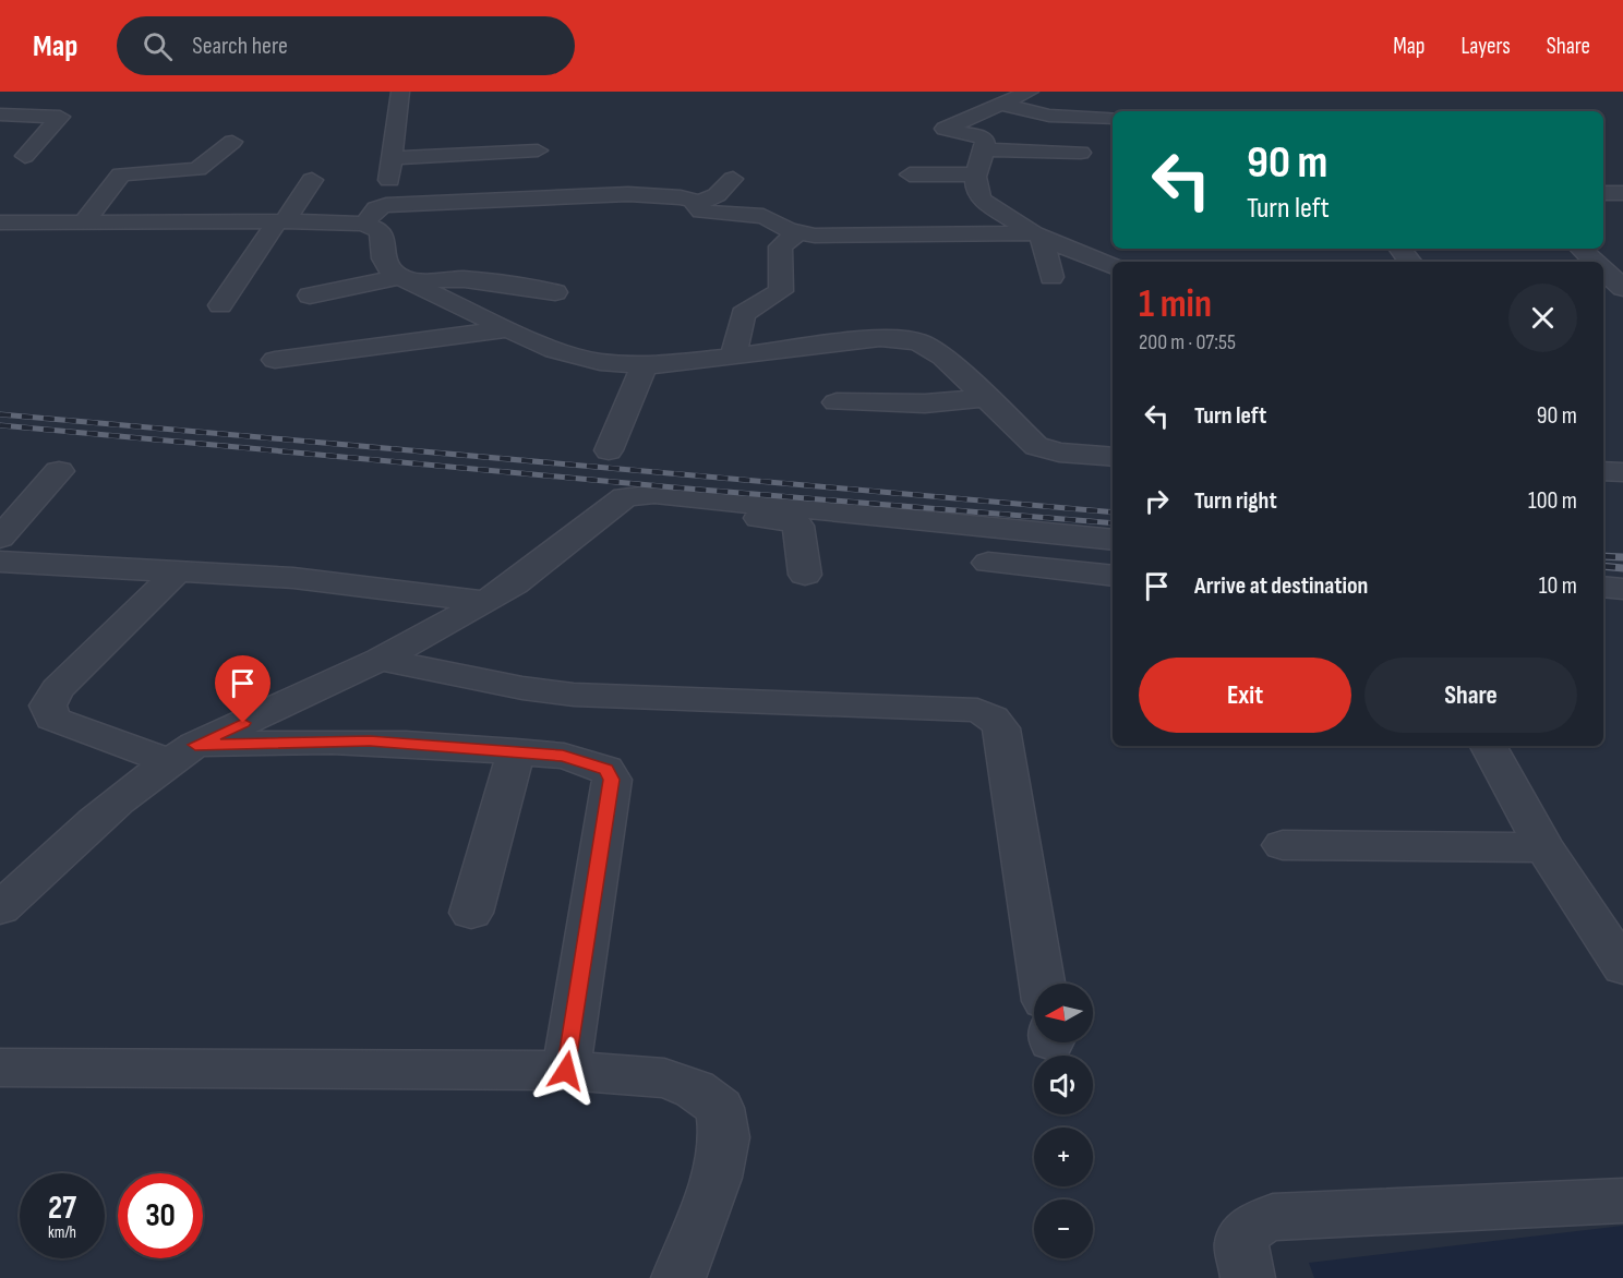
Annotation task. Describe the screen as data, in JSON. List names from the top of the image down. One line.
{"north":"left","page":{"header":"Map","search":"Search here","nav":["Map","Layers","Share"],"turn":["90 m","Turn left"],"heading":["1 min","200 m · 07:55"],"list":[{"name":"Turn left","value":"90 m"},{"name":"Turn right","value":"100 m"},{"name":"Arrive at destination","value":"10 m"}],"buttons":["Exit","Share"],"map_buttons":["+","−"],"speed":"27 km/h","limit":"30"}}
